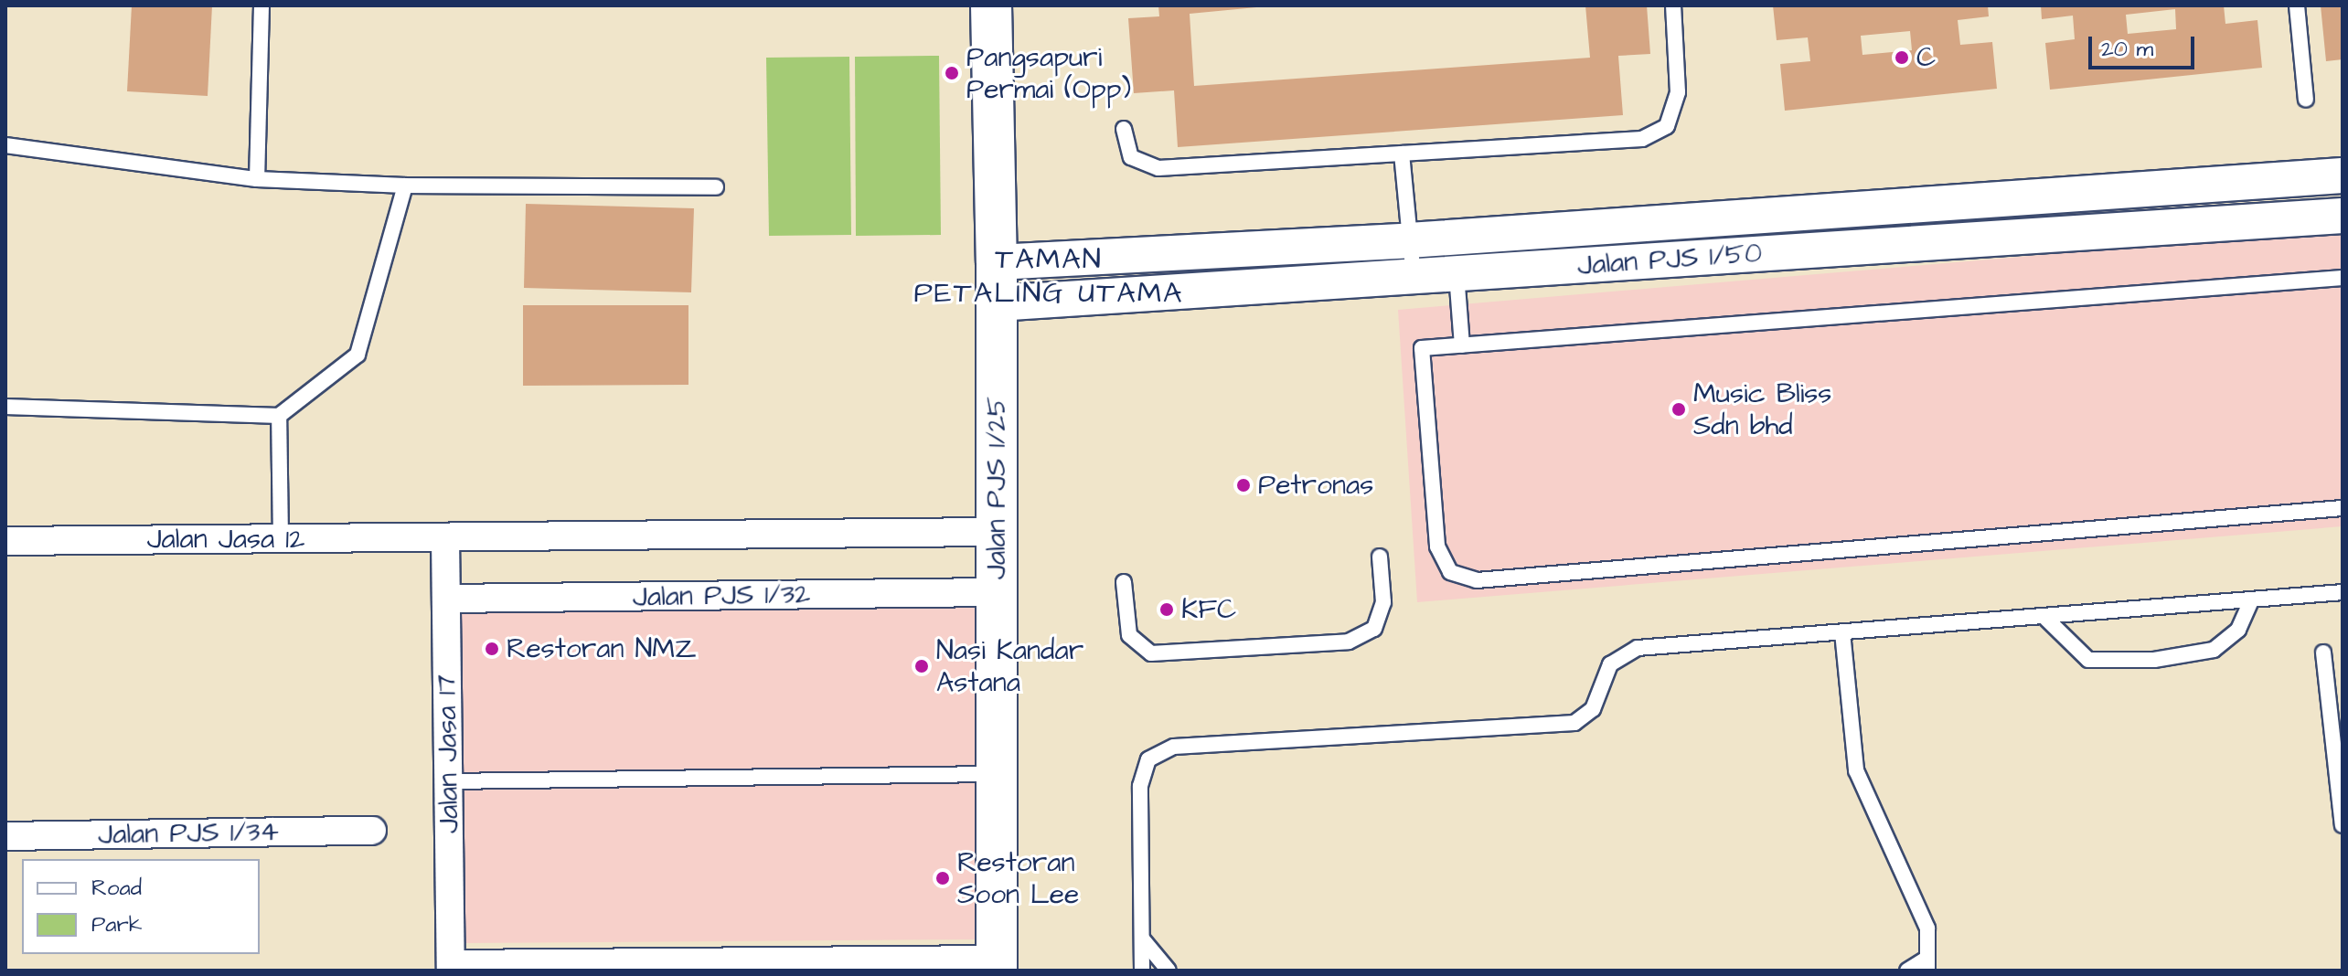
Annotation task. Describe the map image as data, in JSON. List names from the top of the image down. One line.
{"streets":{"main road":["Jalan PJS 1/25"],"street":["Jalan PJS 1/50","Jalan Jasa 12","Jalan PJS 1/32","Jalan Jasa 17","Jalan PJS 1/34"]},"crossings":[["Jalan PJS 1/50","Jalan PJS 1/25"],["Jalan PJS 1/25","Jalan PJS 1/32"],["Jalan Jasa 12","Jalan Jasa 17"],["Jalan PJS 1/32","Jalan Jasa 17"]],"districts":["TAMAN PETALING UTAMA"],"places":["C","Pangsapuri Permai (Opp)","Music Bliss Sdn bhd","Petronas","KFC","Restoran NMZ","Nasi Kandar Astana","Restoran Soon Lee"],"legend":["Road","Park"],"scale_bar":"20 m"}
